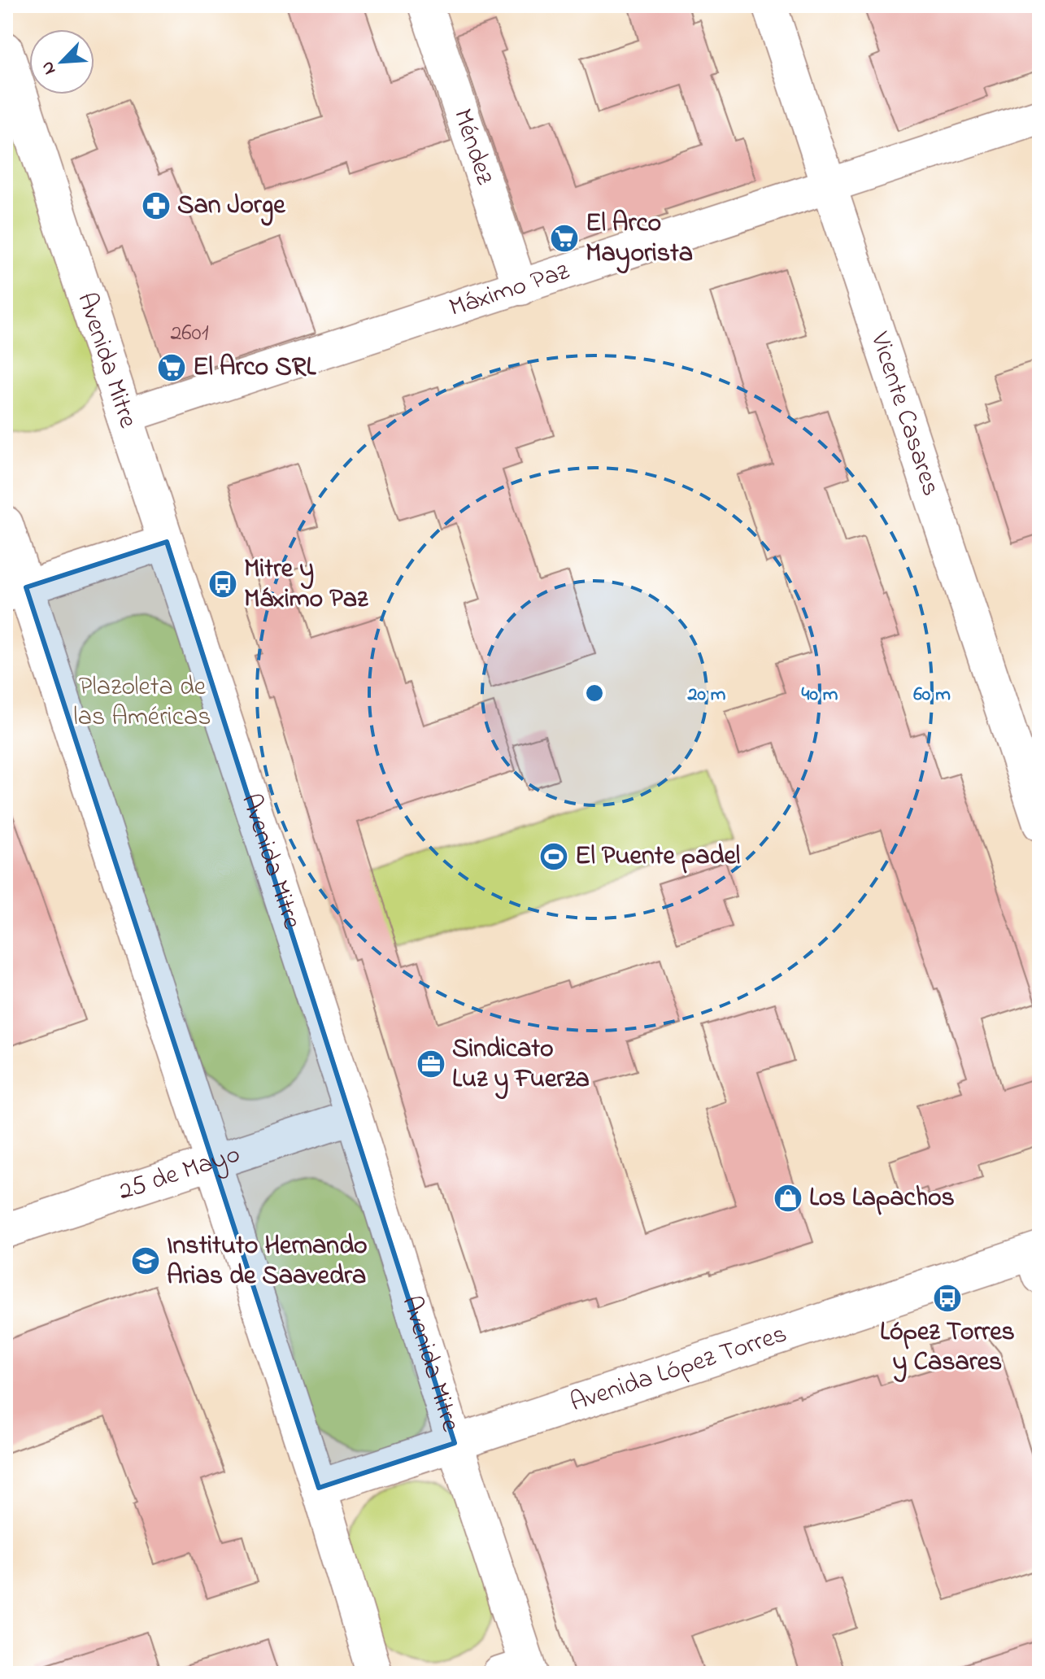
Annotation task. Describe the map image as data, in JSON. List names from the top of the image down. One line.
{"streets":{"main road":["Avenida Mitre","Avenida López Torres"],"street":["Méndez","Máximo Paz","Vicente Casares","25 de Mayo"]},"crossings":[["Méndez","Máximo Paz"],["Máximo Paz","Avenida Mitre"],["Máximo Paz","Vicente Casares"],["Avenida Mitre","25 de Mayo"],["Avenida Mitre","Avenida López Torres"]],"parks":["Plazoleta de las Américas"],"places":{"pharmacy":["San Jorge"],"supermarket":["El Arco Mayorista","El Arco SRL"],"bus stop":["Mitre y Máximo Paz","López Torres y Casares"],"sports":["El Puente padel"],"office":["Sindicato Luz y Fuerza"],"shop":["Los Lapachos"],"school or university":["Instituto Hernando Arias de Saavedra"]},"house_numbers":["2601"],"north":"bottom left","rings":["20 m","40 m","60 m"]}
